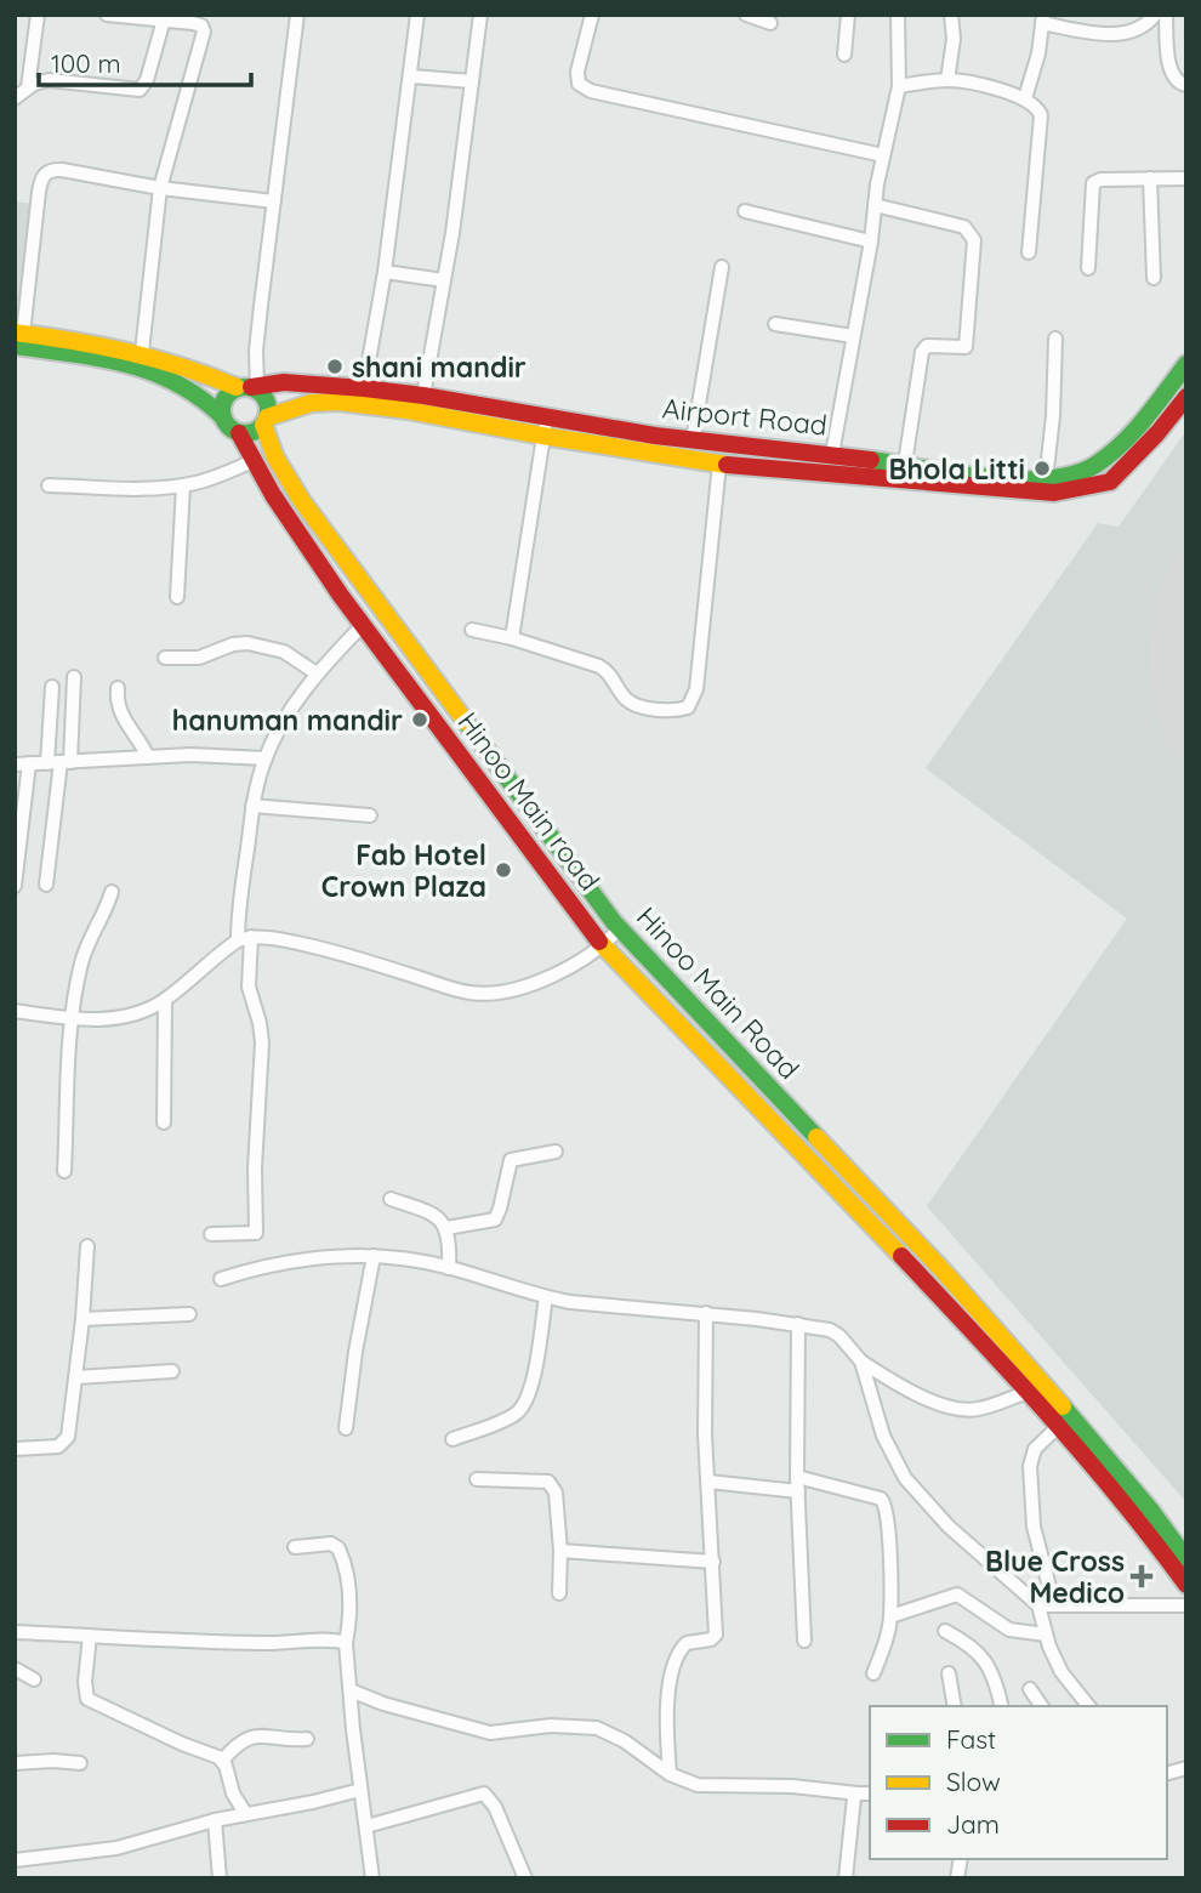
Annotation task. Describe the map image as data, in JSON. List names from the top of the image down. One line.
{"streets":{"main road":["Airport Road","Hinoo Main road","Hinoo Main Road"]},"crossings":[["Airport Road","Hinoo Main road"],["Airport Road","Hinoo Main Road"],["Hinoo Main road","Hinoo Main Road"]],"places":{"other":["shani mandir","Bhola Litti","hanuman mandir","Fab Hotel Crown Plaza"],"health":["Blue Cross Medico"]},"legend":["Fast","Slow","Jam"],"scale_bar":"100 m"}
